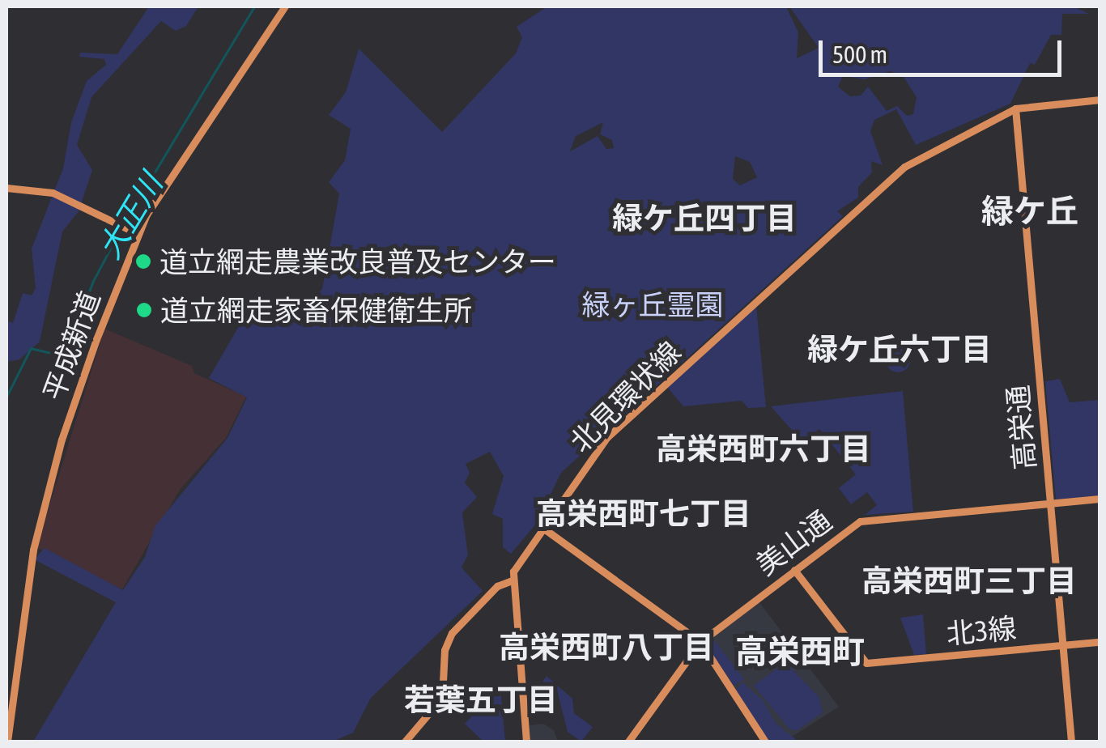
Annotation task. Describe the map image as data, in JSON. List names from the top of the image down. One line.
{"streets":{"street":["平成新道","北見環状線","高栄通","美山通","北3線"]},"crossings":[["北見環状線","高栄通"],["高栄通","美山通"],["高栄通","北3線"],["美山通","北3線"]],"districts":["緑ケ丘","緑ケ丘四丁目","緑ケ丘六丁目","高栄西町六丁目","高栄西町七丁目","高栄西町三丁目","高栄西町八丁目","高栄西町","若葉五丁目"],"water":["大正川"],"parks":["緑ヶ丘霊園"],"places":["道立網走農業改良普及センター","道立網走家畜保健衛生所"],"scale_bar":"500 m"}
